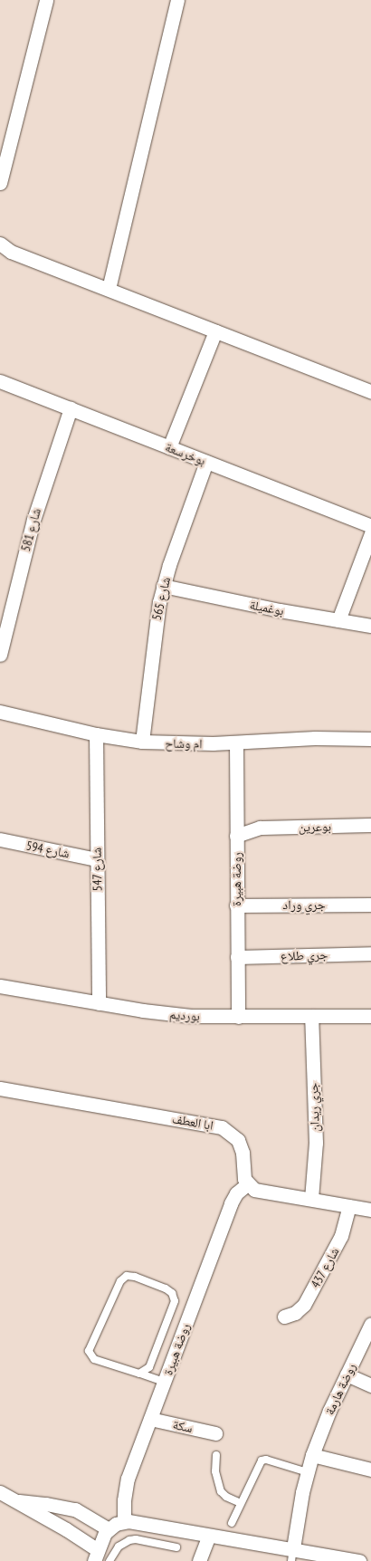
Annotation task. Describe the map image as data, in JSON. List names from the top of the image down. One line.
{"streets":{"street":["بوخرسعة","شارع 581","شارع 565","بوغميلة","ام وشاح","بوعرين","شارع 594","شارع 547","روضة هبيرة","جري وراد","جري طلاع","بورديم","جري ريدان","ابا العطف","شارع 437","روضة هارمة","سكة"]},"crossings":[["بوخرسعة","شارع 581"],["بوخرسعة","شارع 565"],["شارع 565","بوغميلة"],["شارع 565","ام وشاح"],["ام وشاح","شارع 547"],["ام وشاح","روضة هبيرة"],["بوعرين","روضة هبيرة"],["شارع 594","شارع 547"],["شارع 547","بورديم"],["روضة هبيرة","جري وراد"],["روضة هبيرة","جري طلاع"],["روضة هبيرة","بورديم"],["روضة هبيرة","ابا العطف"],["روضة هبيرة","سكة"],["بورديم","جري ريدان"]]}
